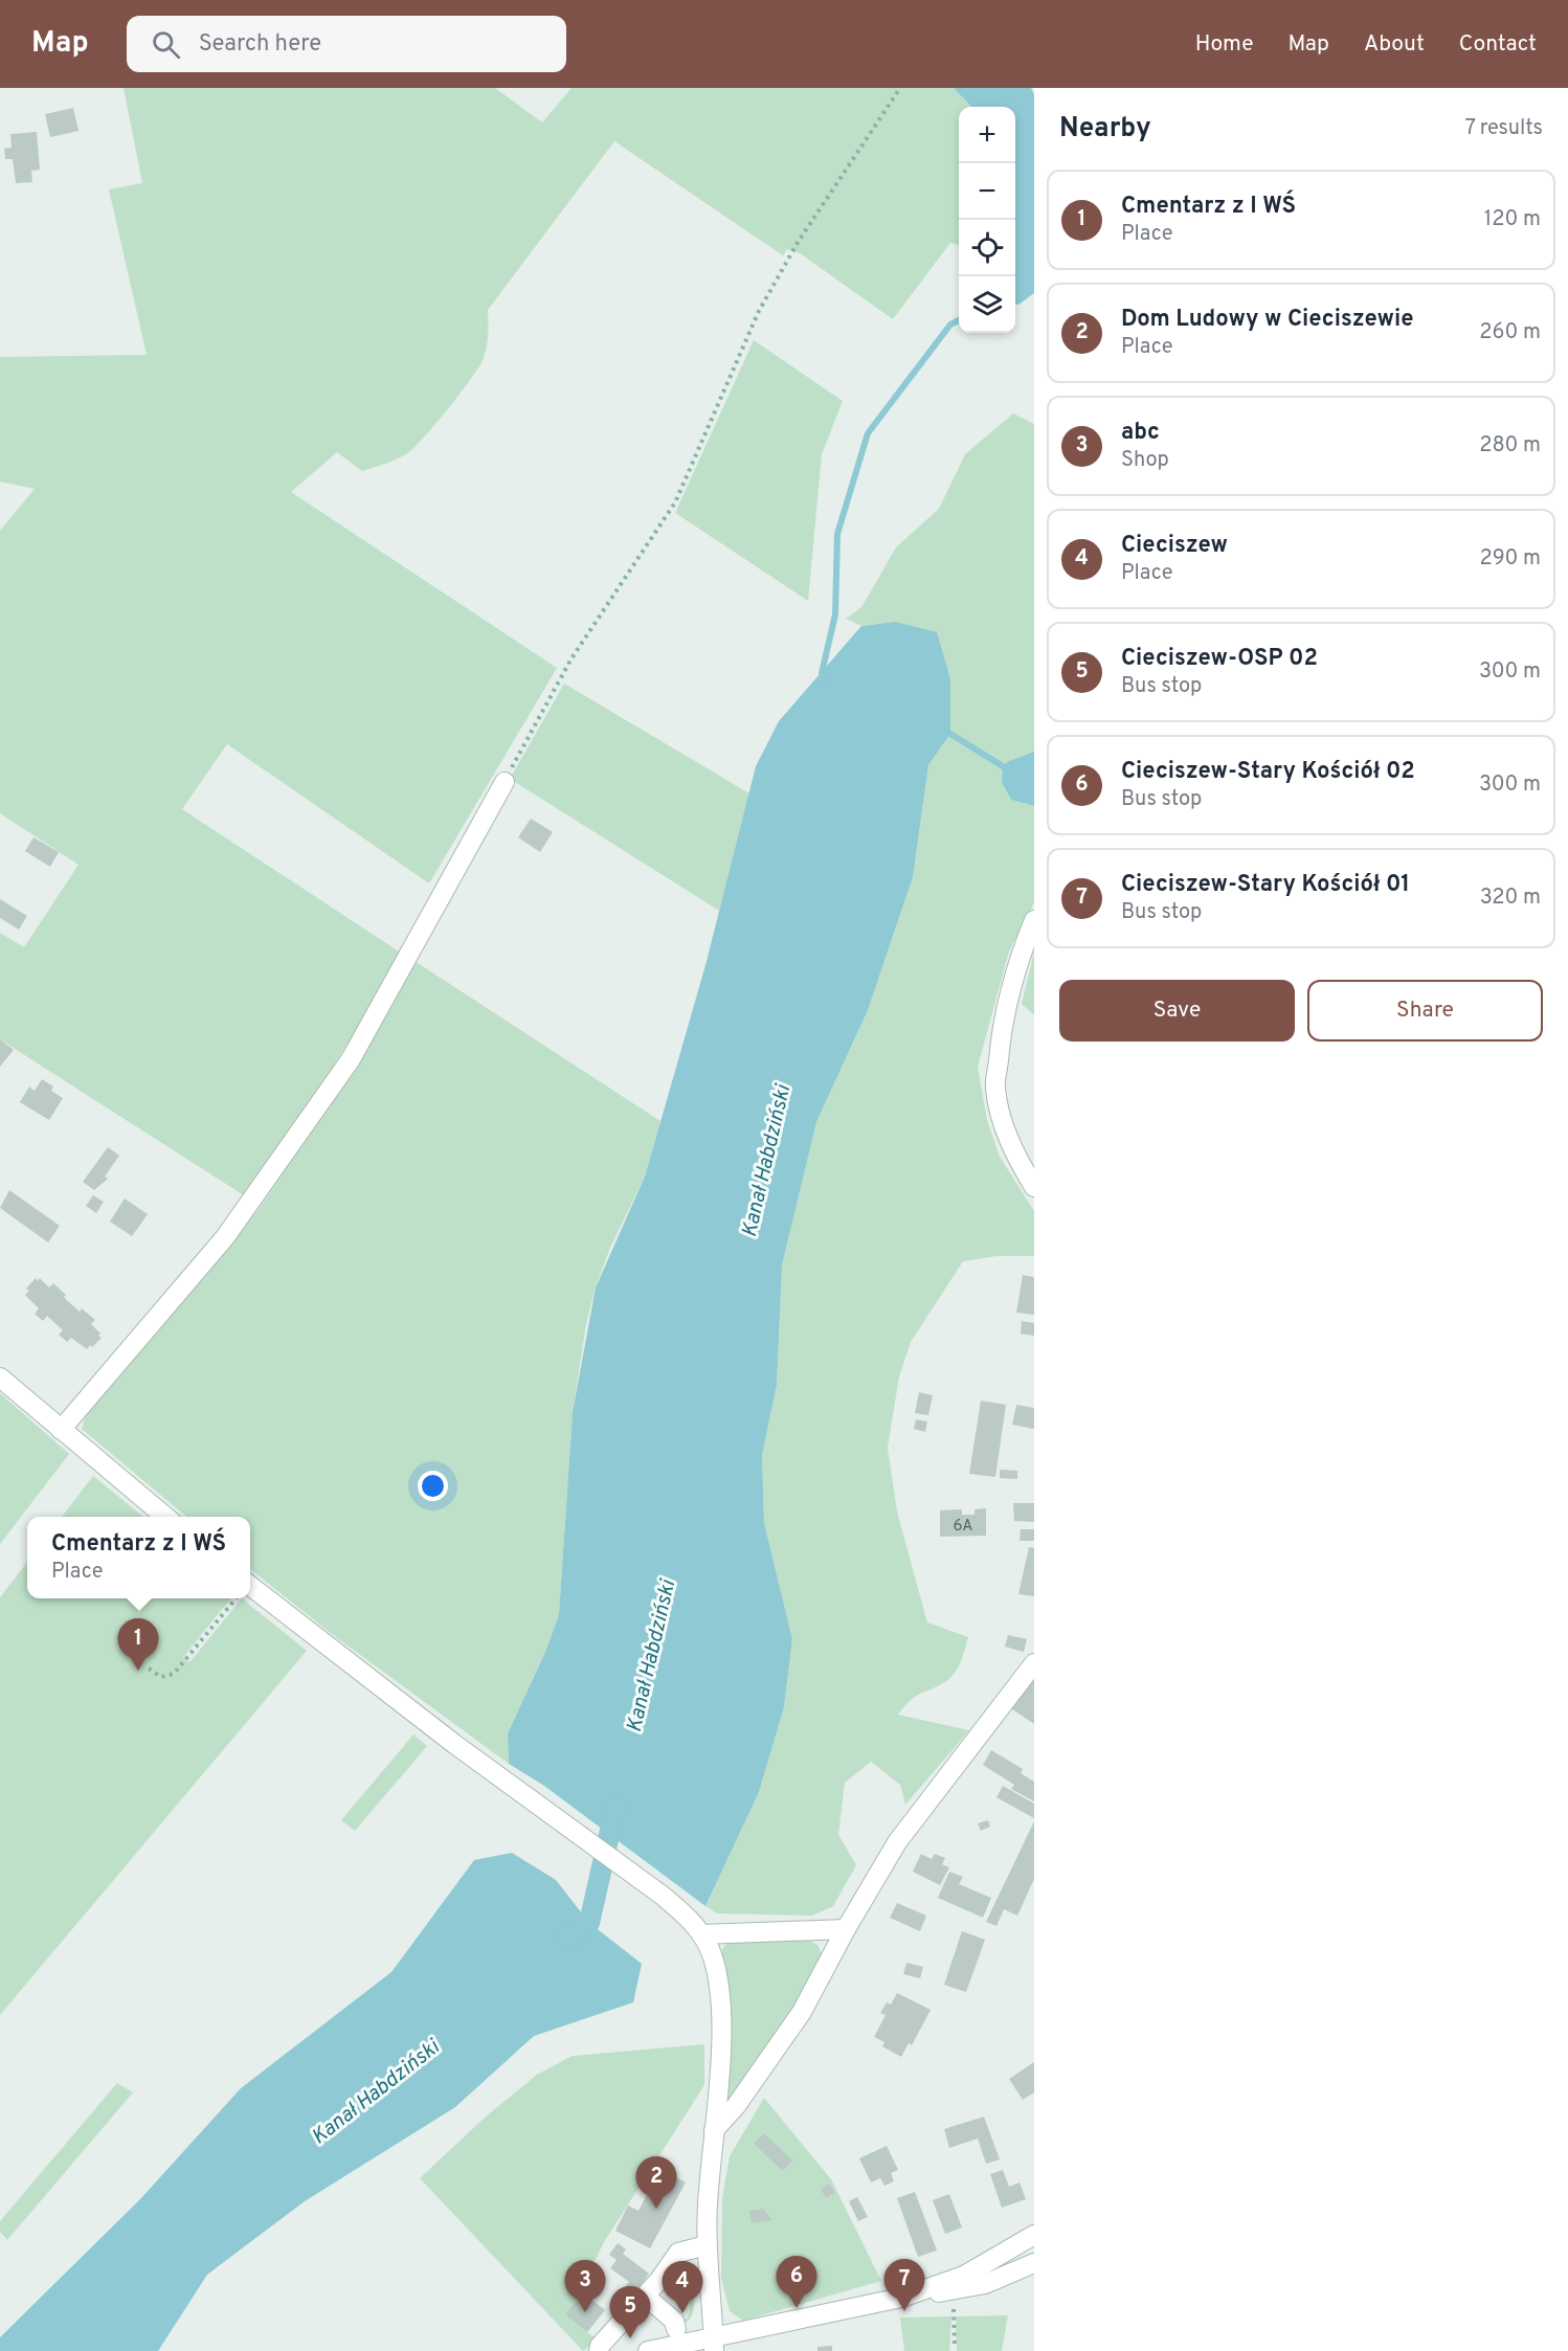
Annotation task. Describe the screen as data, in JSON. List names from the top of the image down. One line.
{"water":["Kanał Habdziński"],"house_numbers":["6A"],"page":{"header":"Map","search":"Search here","nav":["Home","Map","About","Contact"],"heading":["Nearby","7 results"],"map_buttons":["+","−"],"list":[{"mark":"1","name":"Cmentarz z I WŚ","note":"Place","value":"120 m"},{"mark":"2","name":"Dom Ludowy w Cieciszewie","note":"Place","value":"260 m"},{"mark":"3","name":"abc","note":"Shop","value":"280 m"},{"mark":"4","name":"Cieciszew","note":"Place","value":"290 m"},{"mark":"5","name":"Cieciszew-OSP 02","note":"Bus stop","value":"300 m"},{"mark":"6","name":"Cieciszew-Stary Kościół 02","note":"Bus stop","value":"300 m"},{"mark":"7","name":"Cieciszew-Stary Kościół 01","note":"Bus stop","value":"320 m"}],"buttons":["Save","Share"],"popup":["Cmentarz z I WŚ","Place"],"pins":["1","2","6","7","3","4","5"]}}
